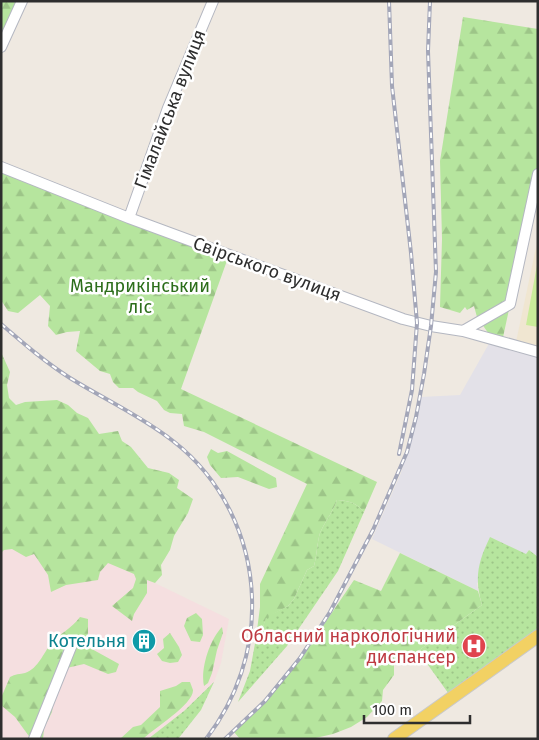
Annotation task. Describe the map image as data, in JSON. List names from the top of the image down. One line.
{"streets":{"street":["Гімалайська вулиця","Свірського вулиця"]},"crossings":[["Гімалайська вулиця","Свірського вулиця"]],"parks":["Мандрикінський ліс"],"places":{"building":["Котельня"],"hospital":["Обласний наркологічний диспансер"]},"scale_bar":"100 m"}
